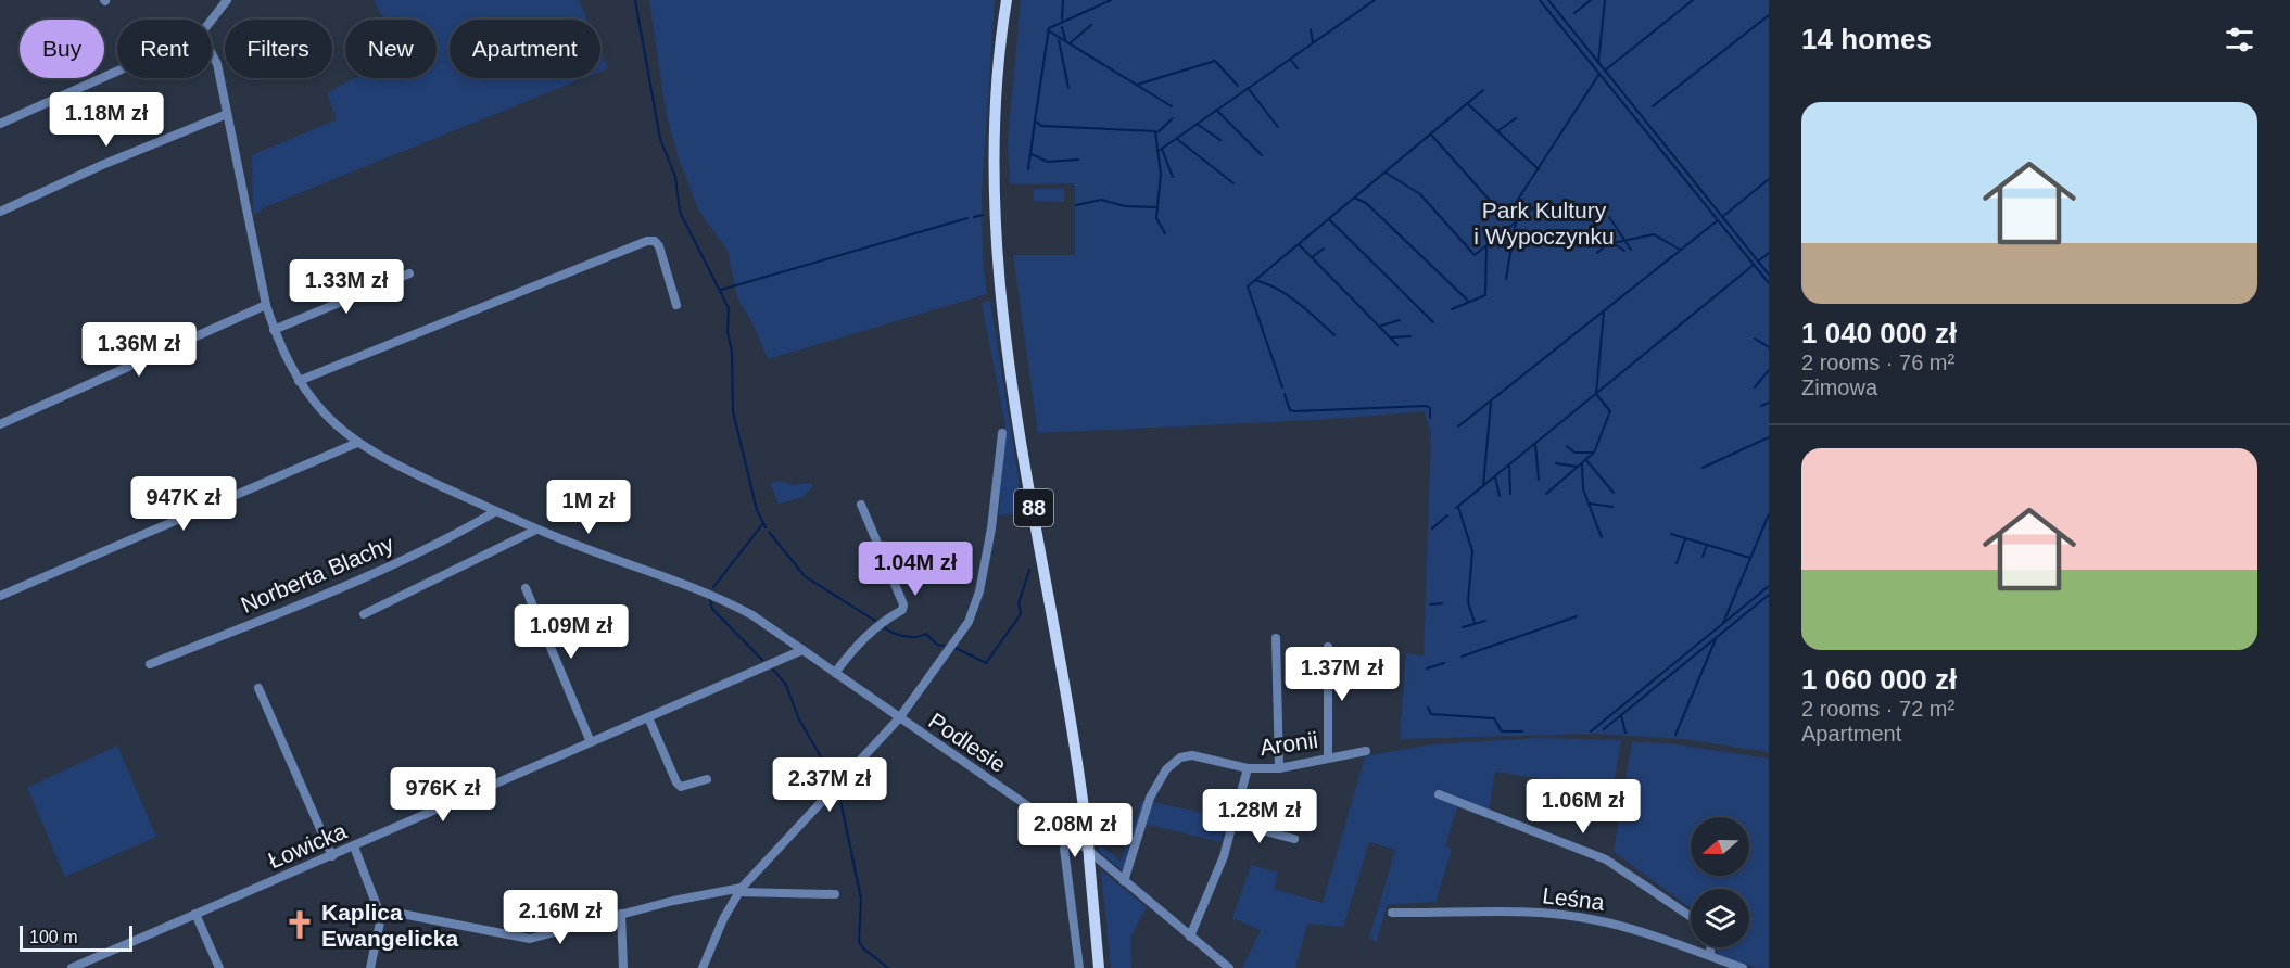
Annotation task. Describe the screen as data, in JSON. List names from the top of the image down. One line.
{"streets":{"main road":["88"],"street":["Norberta Blachy","Podlesie","Aronii","Łowicka","Leśna"]},"crossings":[["Norberta Blachy","Podlesie"],["Podlesie","Aronii"],["Podlesie","Łowicka"]],"parks":["Park Kultury i Wypoczynku"],"places":{"church":["Kaplica Ewangelicka"]},"scale_bar":"100 m","north":"left","page":{"heading":"14 homes","chip":["Buy","Rent","Filters","New","Apartment"],"list":[{"name":"1 040 000 zł","note":"2 rooms · 76 m² · Zimowa"},{"name":"1 060 000 zł","note":"2 rooms · 72 m² · Apartment"}],"price":["1.18M zł","1.33M zł","1.36M zł","947K zł","1M zł","1.04M zł","1.09M zł","1.37M zł","2.37M zł","976K zł","1.06M zł","1.28M zł","2.08M zł","2.16M zł"],"scale":"100 m"}}
